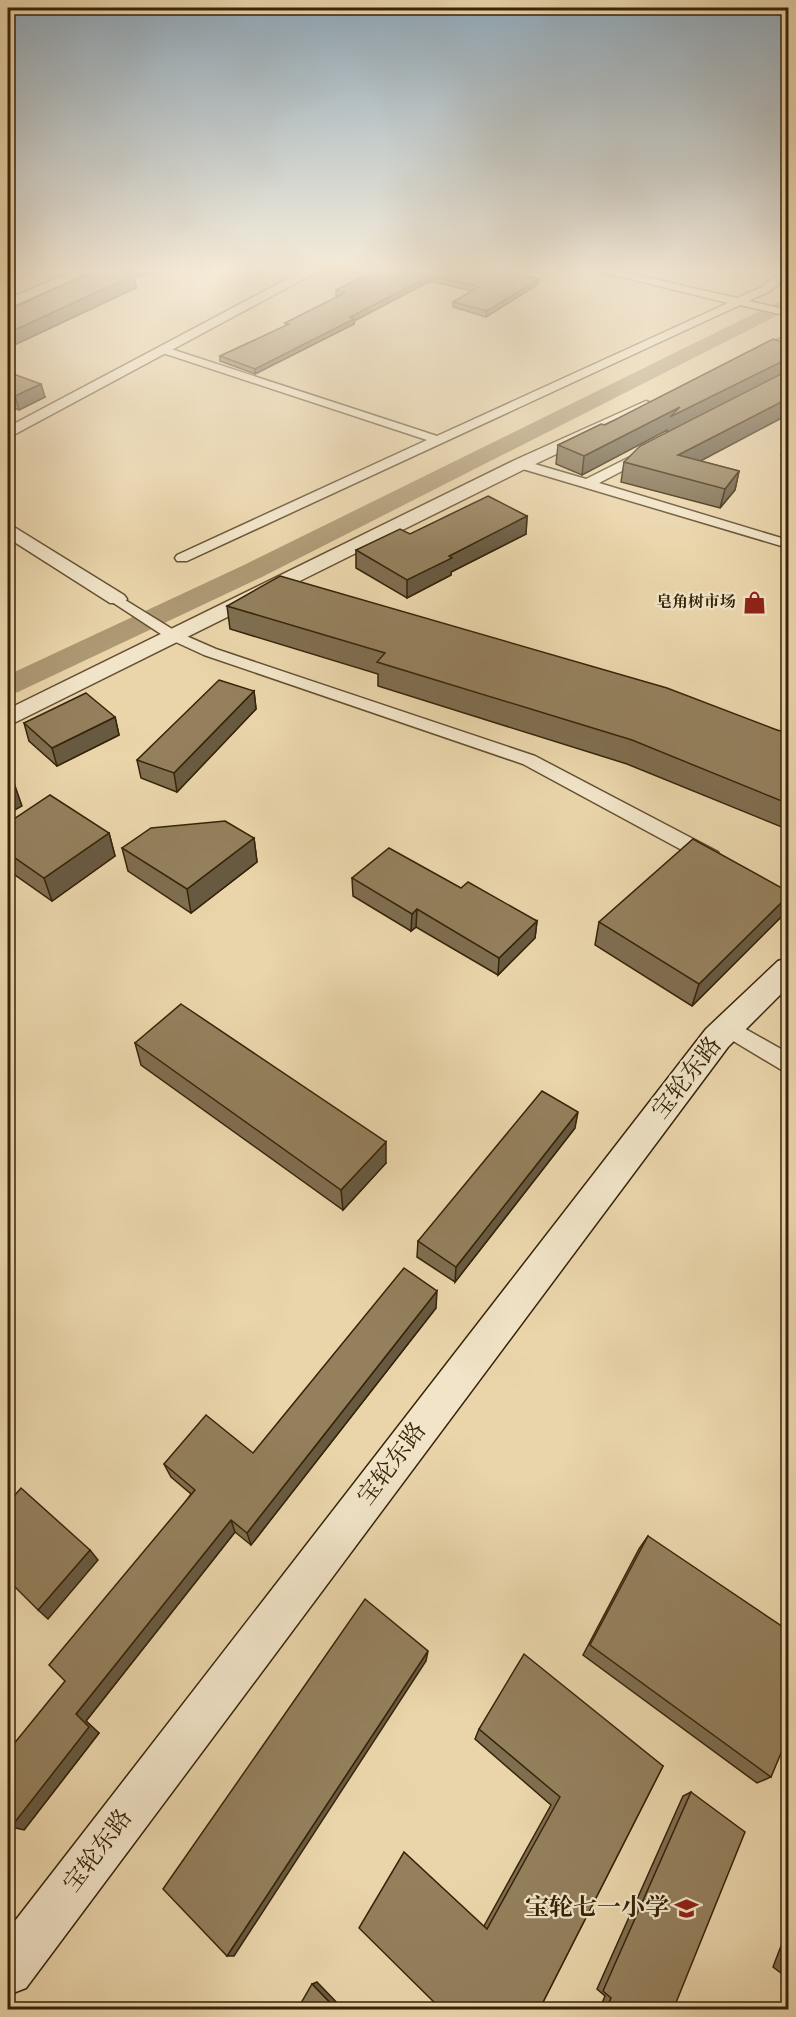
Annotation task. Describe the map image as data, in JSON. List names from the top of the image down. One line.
{"streets":{"main road":["宝轮东路"]},"places":{"shop":["皂角树市场"],"school or university":["宝轮七一小学"]}}
